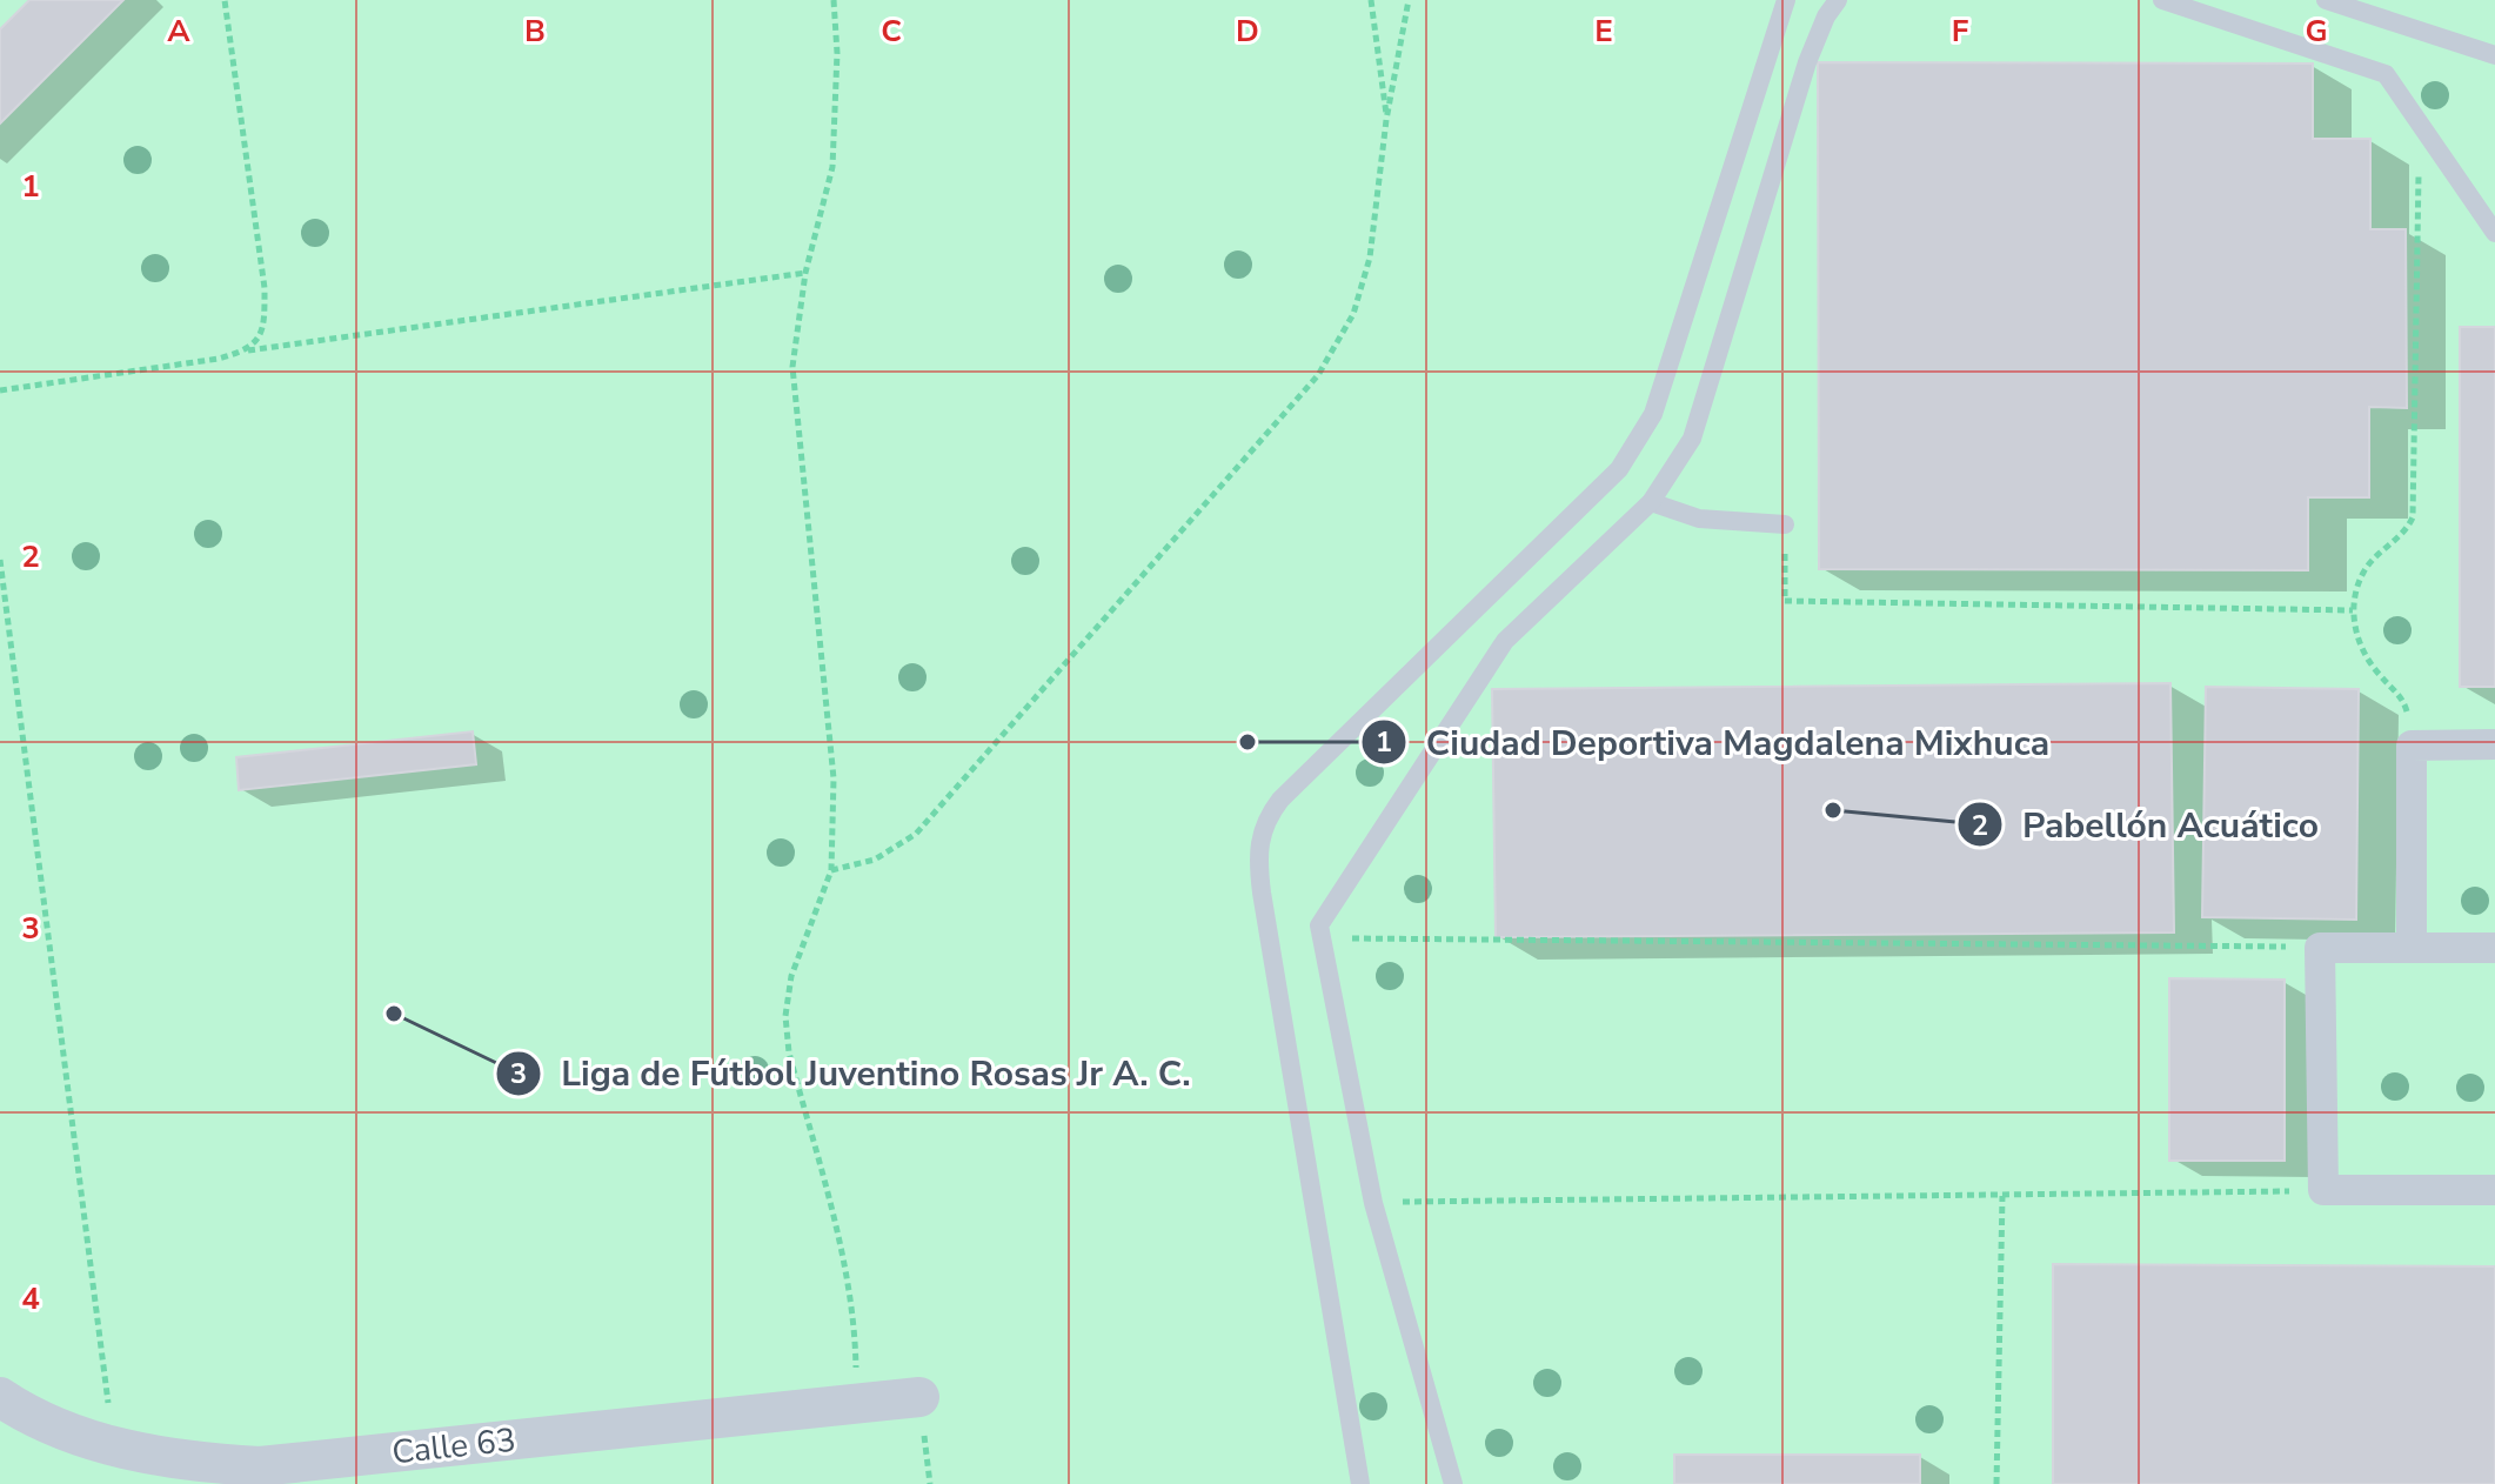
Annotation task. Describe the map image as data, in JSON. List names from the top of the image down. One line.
{"streets":{"street":["Calle 63"]},"places":["Ciudad Deportiva Magdalena Mixhuca","Pabellón Acuático","Liga de Fútbol Juventino Rosas Jr A. C."],"grid":{"columns":["A","B","C","D","E","F","G"],"rows":["1","2","3","4"]}}
